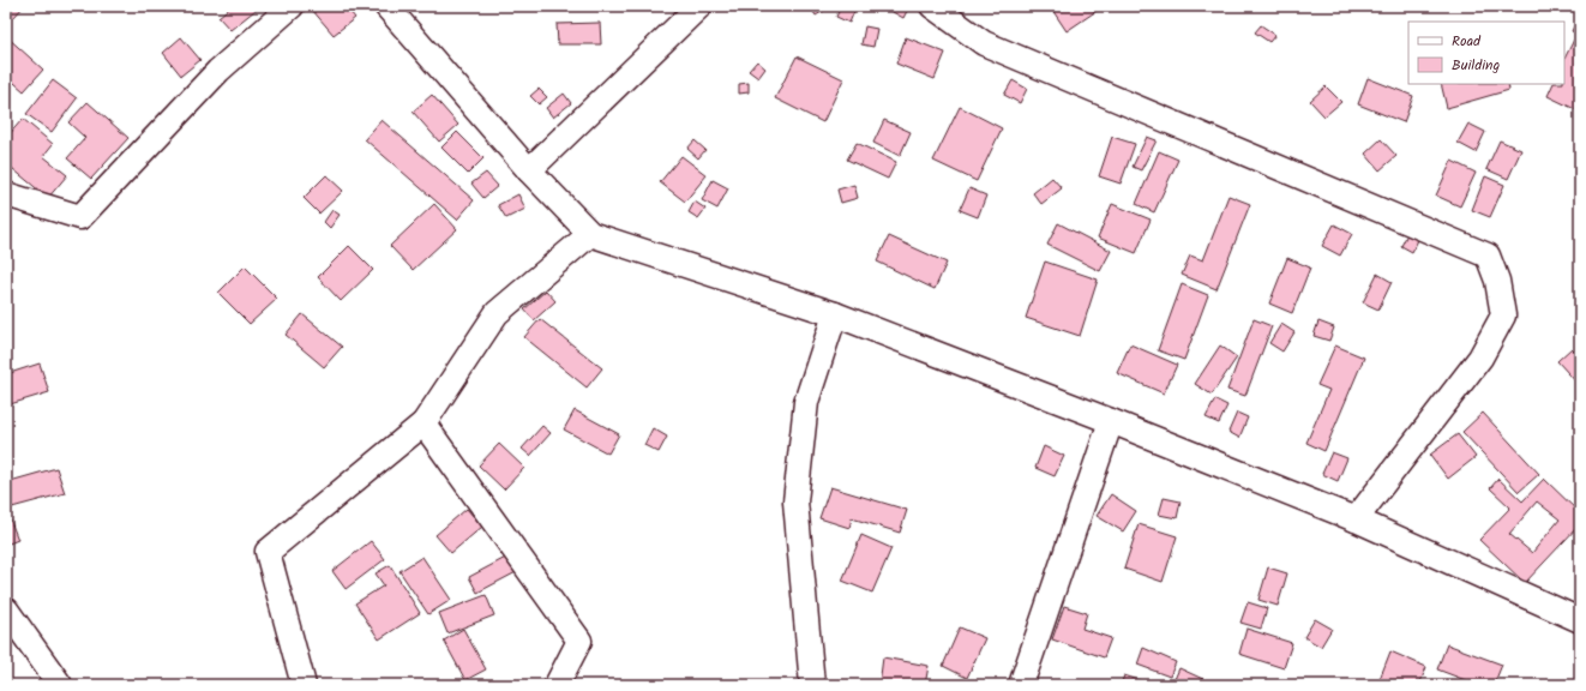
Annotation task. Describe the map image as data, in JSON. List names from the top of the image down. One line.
{"legend":["Road","Building"]}
